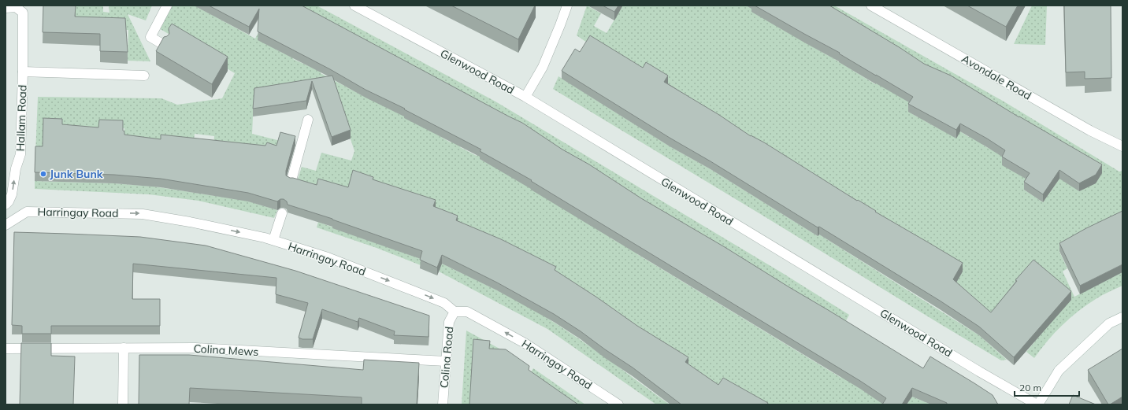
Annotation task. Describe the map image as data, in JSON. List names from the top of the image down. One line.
{"streets":{"street":["Glenwood Road","Avondale Road","Hallam Road","Harringay Road","Colina Mews","Colina Road"]},"crossings":[["Harringay Road","Colina Road"],["Colina Mews","Colina Road"]],"one_way":["Hallam Road"],"places":["Junk Bunk"],"scale_bar":"20 m"}
